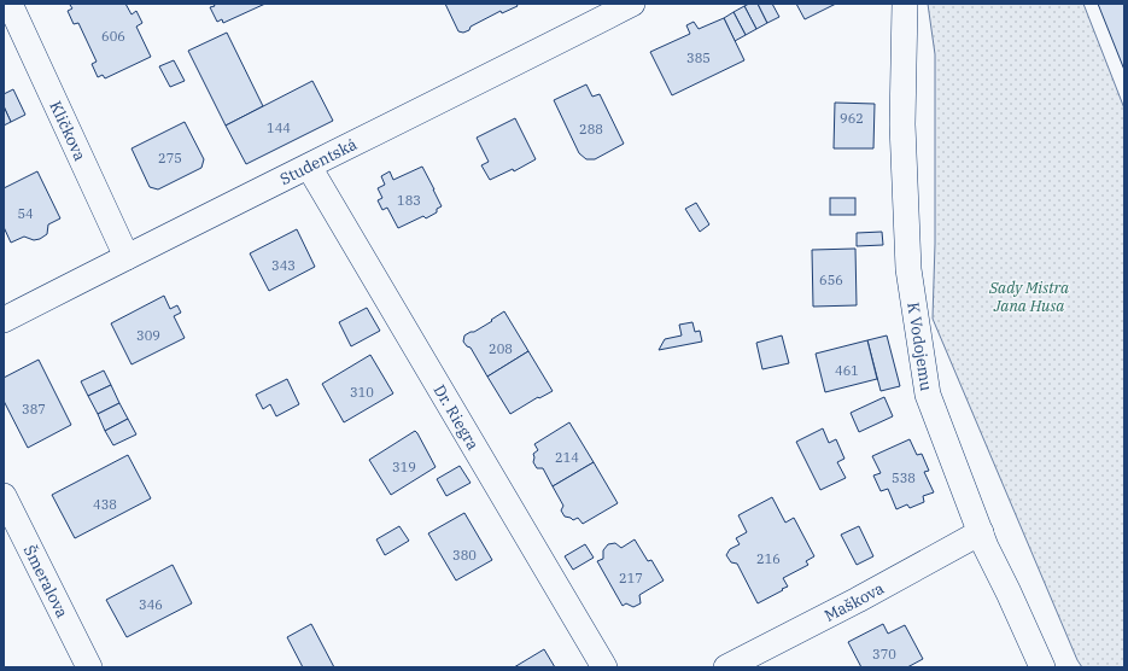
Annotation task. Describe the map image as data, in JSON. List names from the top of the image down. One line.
{"streets":{"street":["Kličkova","Studentská","K Vodojemu","Dr. Riegra","Šmeralova","Maškova"]},"crossings":[["Kličkova","Studentská"],["Studentská","Dr. Riegra"],["K Vodojemu","Maškova"]],"parks":["Sady Mistra Jana Husa"],"house_numbers":["606","385","962","144","288","275","183","54","343","656","309","208","461","310","387","214","319","538","438","380","216","217","346","370"]}
